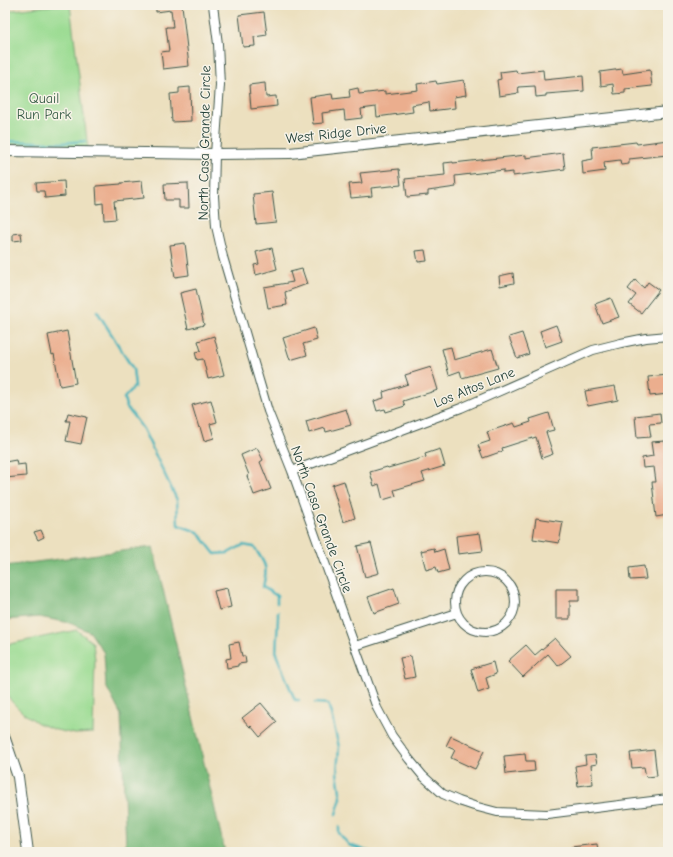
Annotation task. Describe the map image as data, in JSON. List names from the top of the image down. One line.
{"streets":{"street":["West Ridge Drive","North Casa Grande Circle","Los Altos Lane"]},"crossings":[["West Ridge Drive","North Casa Grande Circle"],["North Casa Grande Circle","Los Altos Lane"]],"parks":["Quail Run Park"]}
